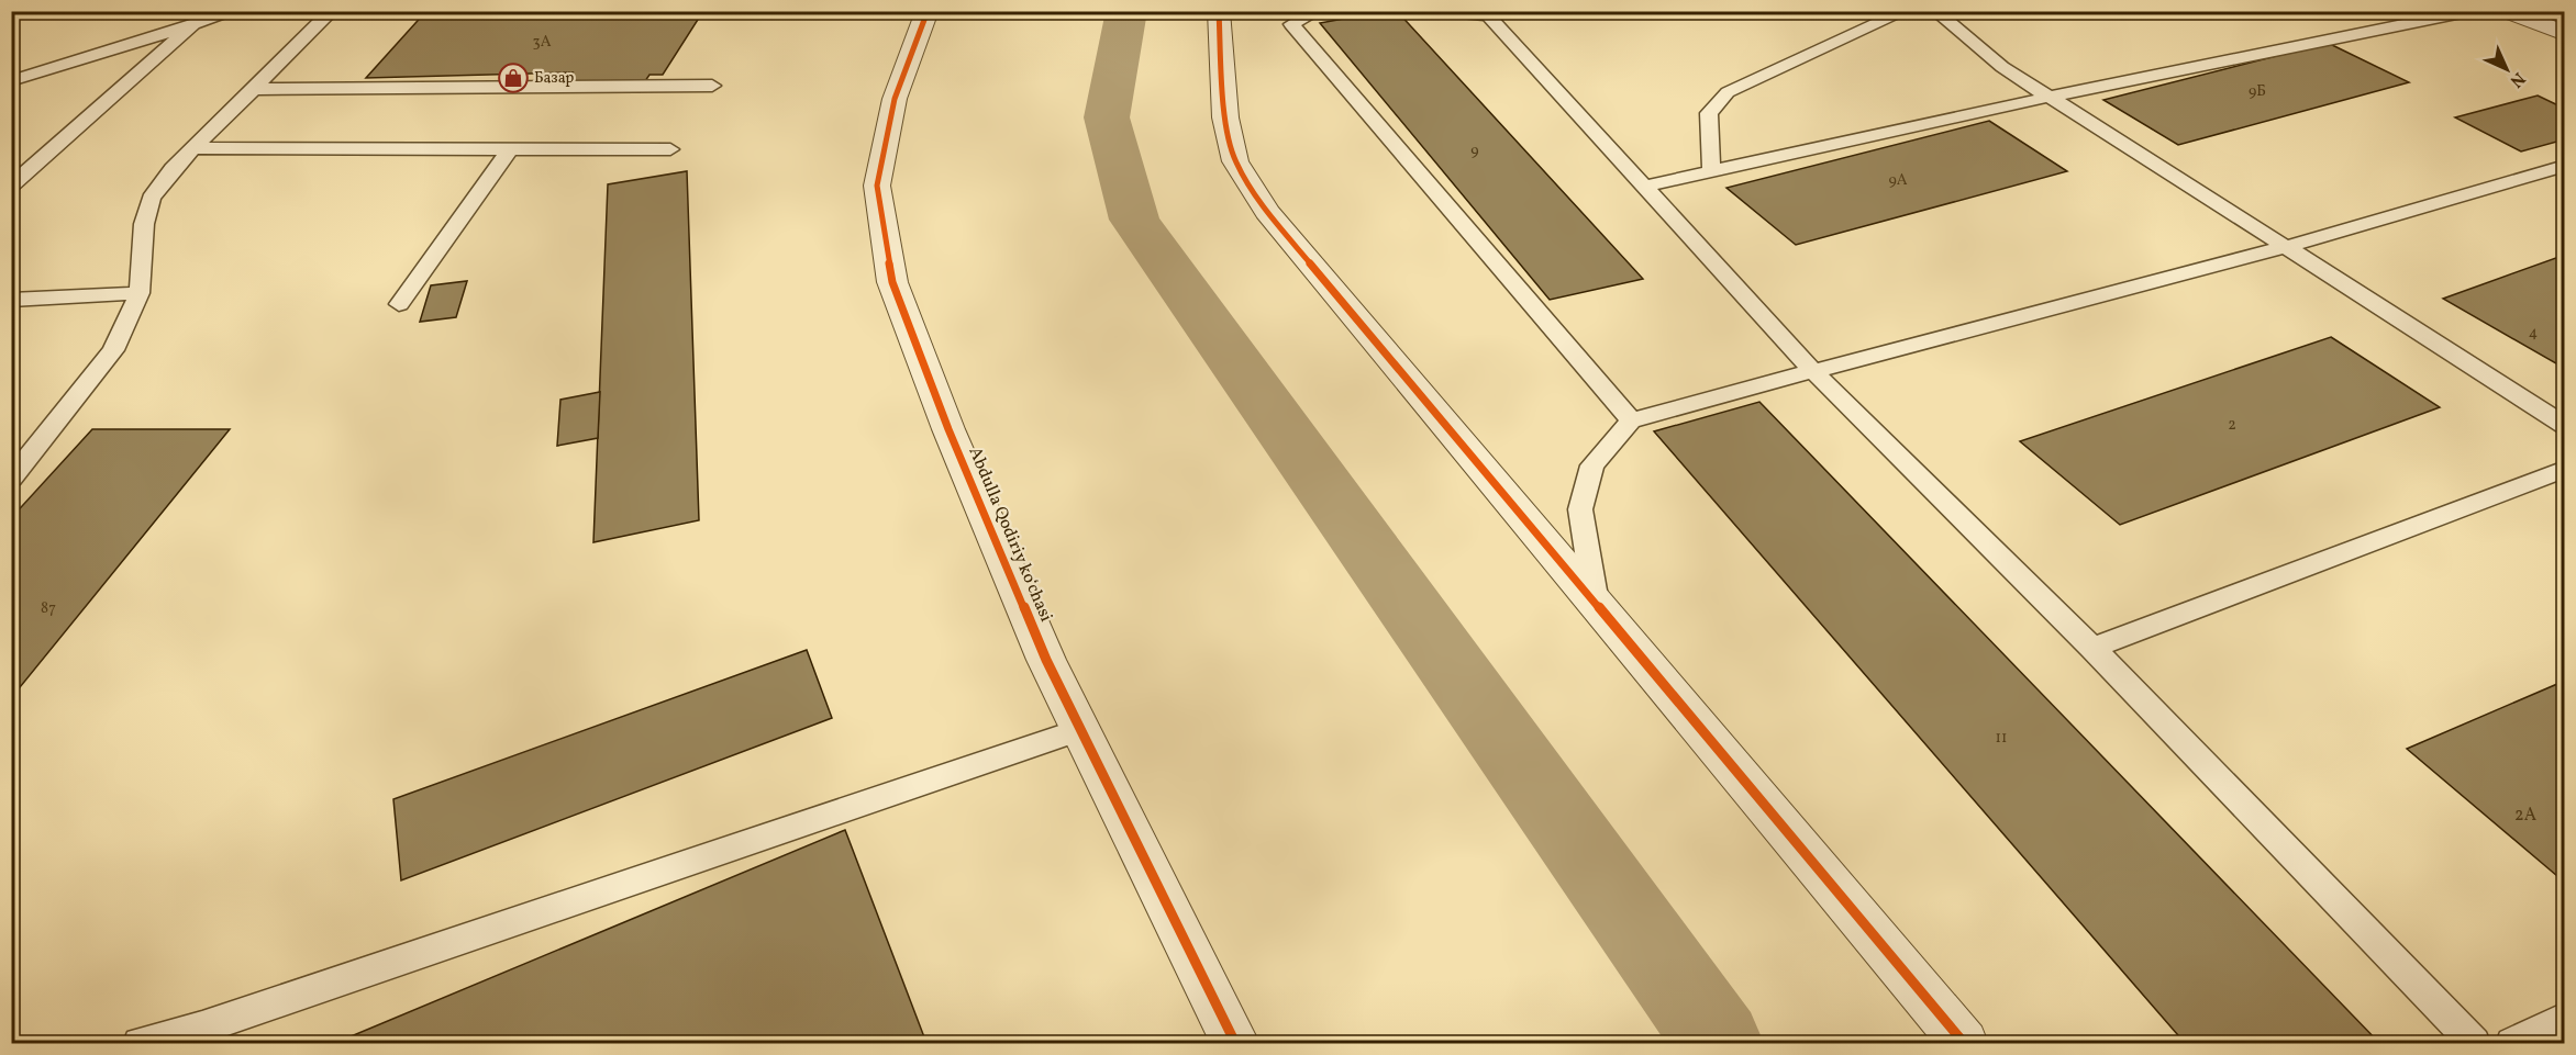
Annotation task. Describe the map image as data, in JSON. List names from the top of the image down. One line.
{"streets":{"street":["Abdulla Qodiriy koʻchasi"]},"places":{"shop":["Базар"]},"house_numbers":["3А","9Б","9","9А","4","2","87","11","2А"],"north":"bottom right"}
